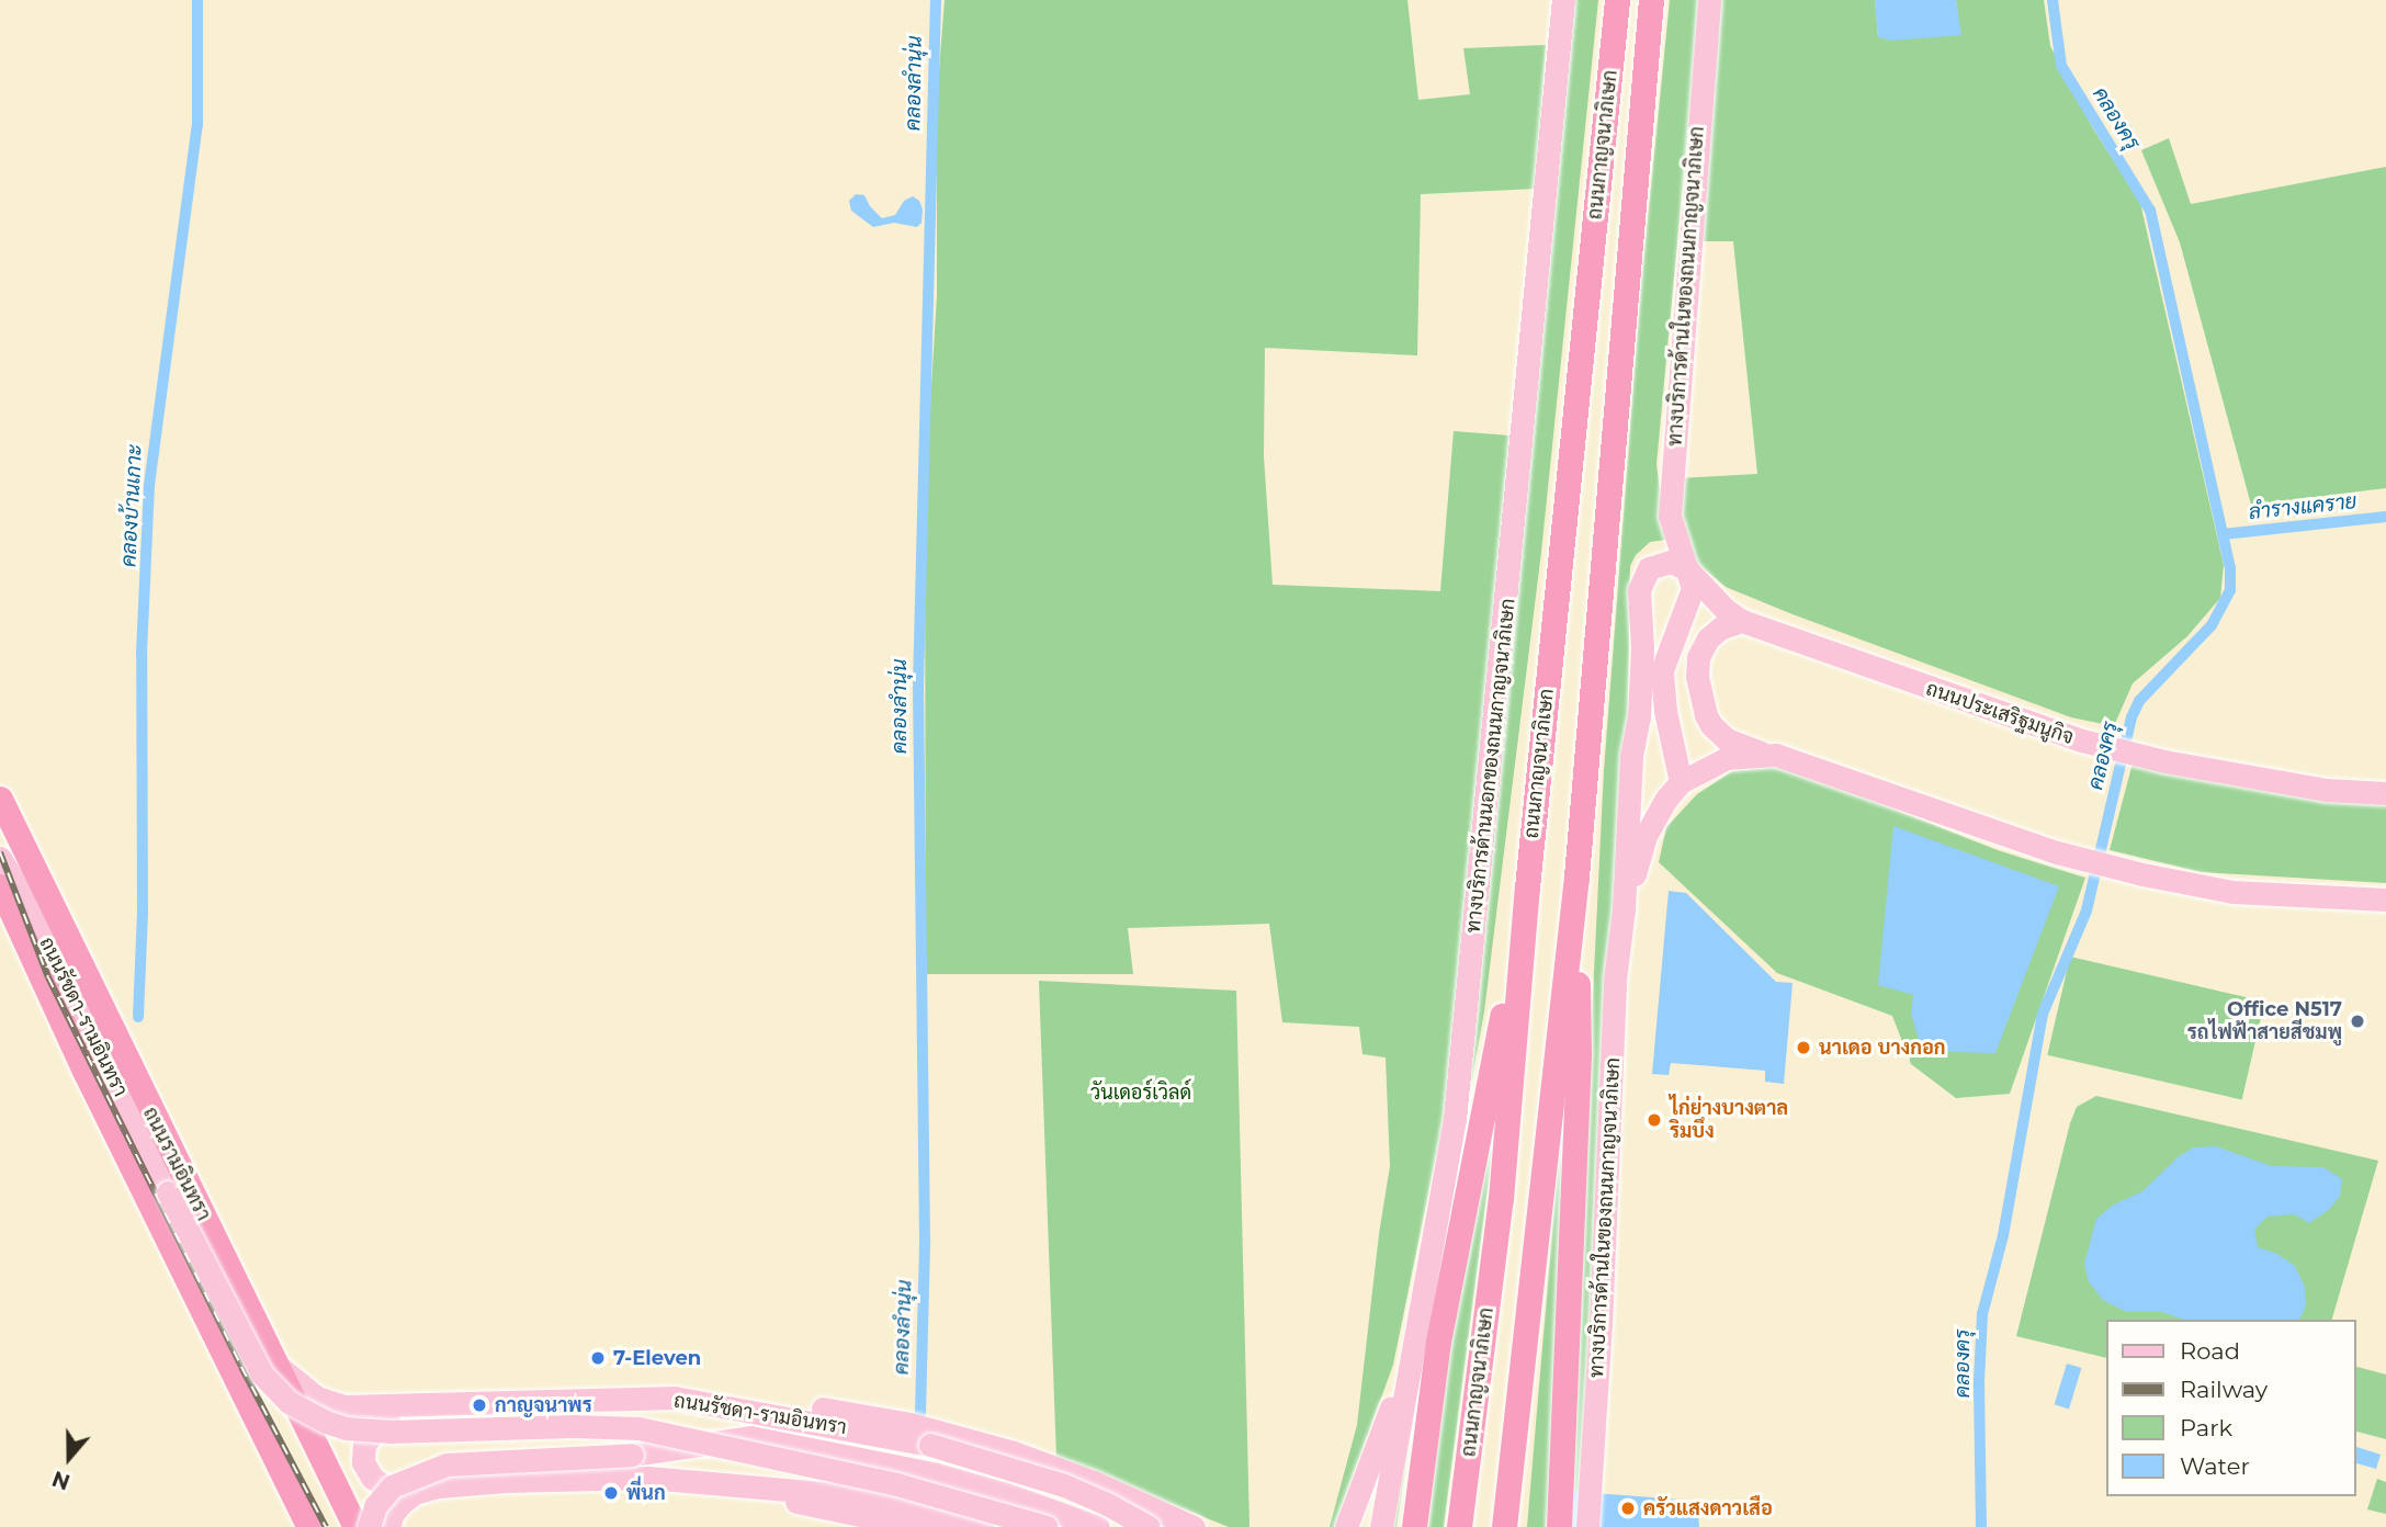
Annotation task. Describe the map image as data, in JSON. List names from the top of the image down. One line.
{"streets":{"highway":["ถนนกาญจนาภิเษก","ถนนรามอินทรา"],"main road":["ทางบริการด้านในของถนนกาญจนาภิเษก","ถนนประเสริฐมนูกิจ","ทางบริการด้านนอกของถนนกาญจนาภิเษก","ถนนรัชดา-รามอินทรา"]},"crossings":[["ทางบริการด้านในของถนนกาญจนาภิเษก","ถนนประเสริฐมนูกิจ"],["ถนนรัชดา-รามอินทรา","ถนนรามอินทรา"]],"water":["คลองลำนุ่น","คลองครุ","คลองบ้านเกาะ","ลำรางแคราย"],"parks":["วันเดอร์เวิลด์"],"places":["Office N517 รถไฟฟ้าสายสีชมพู","นาเดอ บางกอก","ไก่ย่างบางตาล ริมบึง","7-Eleven","กาญจนาพร","พี่นก","ครัวแสงดาวเสือ"],"legend":["Road","Railway","Park","Water"],"north":"bottom"}
